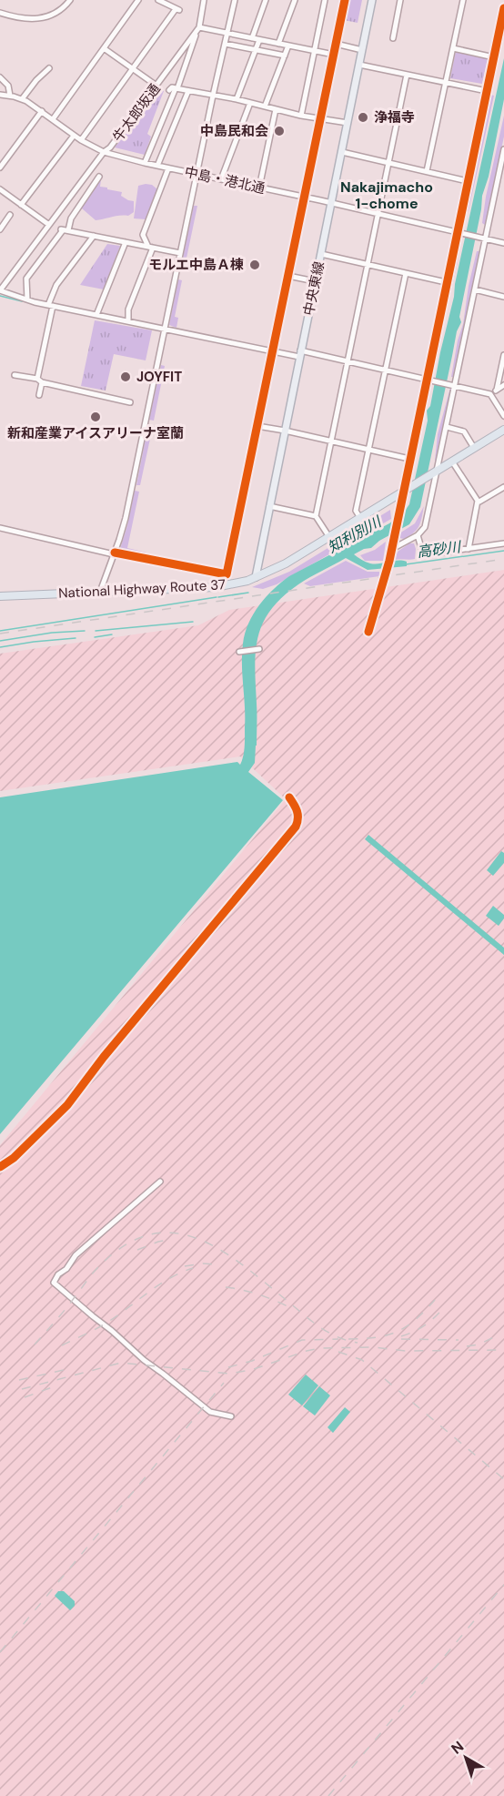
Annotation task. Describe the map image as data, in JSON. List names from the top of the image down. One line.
{"streets":{"highway":["National Highway Route 37"],"main road":["中央東線"],"street":["牛太郎坂通","中島・港北通"]},"crossings":[["牛太郎坂通","中島・港北通"],["中島・港北通","中央東線"],["中央東線","National Highway Route 37"]],"districts":["Nakajimacho 1-chome"],"water":["知利別川","高砂川"],"places":["浄福寺","中島民和会","モルエ中島Ａ棟","JOYFIT","新和産業アイスアリーナ室蘭"],"north":"top left"}
